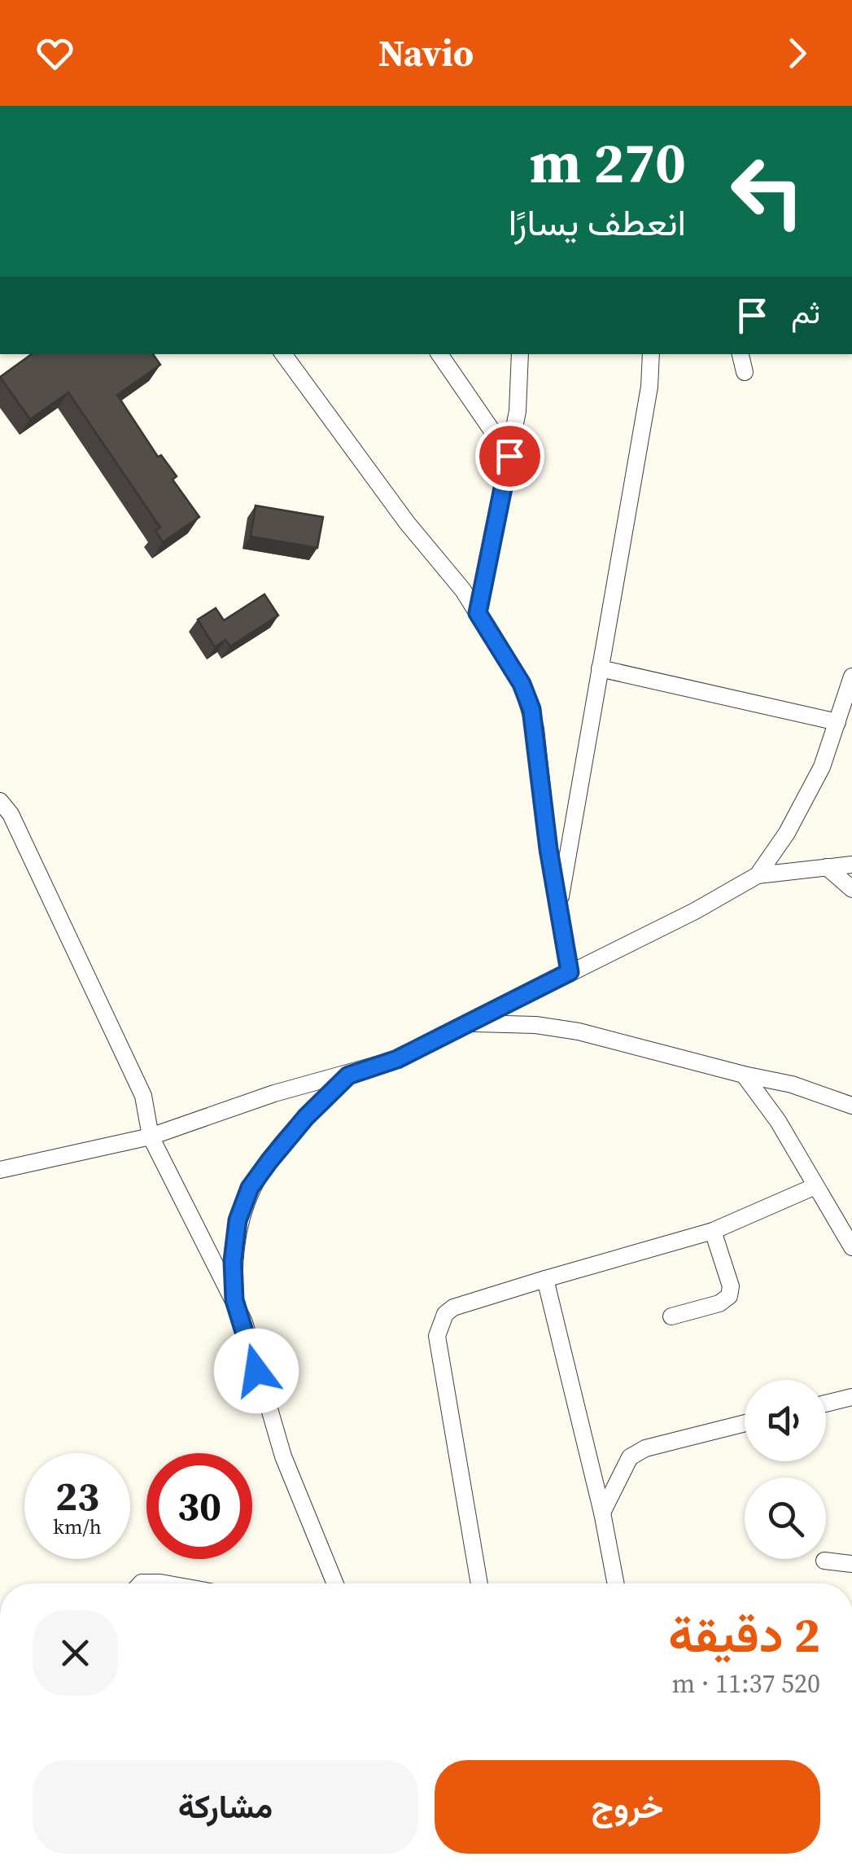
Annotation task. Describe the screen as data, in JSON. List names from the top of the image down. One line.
{"page":{"header":"Navio","turn":["270 m","انعطف يسارًا"],"then":"ثم","speed":"23 km/h","limit":"30","heading":["2 دقيقة","520 m · 11:37"],"buttons":["خروج","مشاركة"]}}
